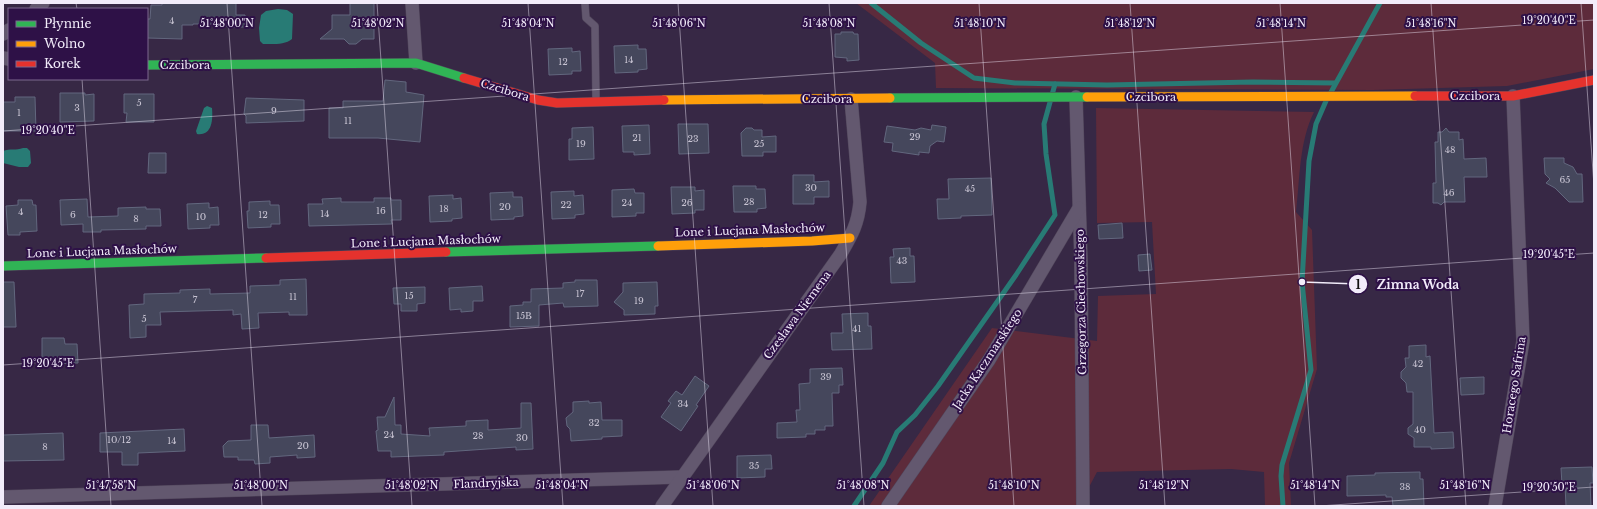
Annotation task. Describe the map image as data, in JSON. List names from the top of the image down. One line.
{"streets":{"street":["Czcibora","Lone i Lucjana Masłochów","Grzegorza Ciechowskiego","Czesława Niemena","Jacka Kaczmarskiego","Horacego Safrina","Flandryjska"]},"crossings":[["Czcibora","Grzegorza Ciechowskiego"],["Czcibora","Czesława Niemena"],["Czcibora","Horacego Safrina"],["Lone i Lucjana Masłochów","Czesława Niemena"],["Grzegorza Ciechowskiego","Jacka Kaczmarskiego"],["Czesława Niemena","Flandryjska"]],"places":["Zimna Woda"],"house_numbers":["4","14","12","5","3","9","1","11","29","21","23","19","25","48","65","30","45","46","28","24","26","22","20","18","16","4","14","6","12","10","8","43","17","15","11","7","19","15B","5","41","42","39","34","32","40","24","28","30","10/12","14","20","8","35","38"],"legend":["Płynnie","Wolno","Korek"],"coordinates":["19°20'40\"E","51°48'00\"N","51°48'02\"N","51°48'04\"N","51°48'06\"N","51°48'08\"N","51°48'10\"N","51°48'12\"N","51°48'14\"N","51°48'16\"N","19°20'45\"E","51°47'58\"N","19°20'50\"E"]}
